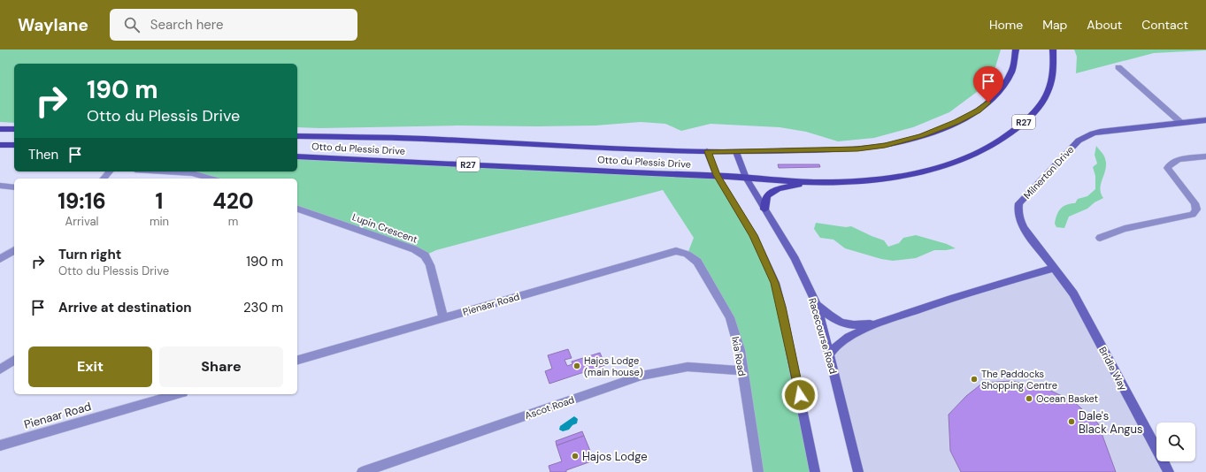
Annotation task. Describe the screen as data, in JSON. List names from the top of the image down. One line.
{"streets":{"main road":["R27","Otto du Plessis Drive"],"street":["Milnerton Drive","Lupin Crescent","Pienaar Road","Racecourse Road","Ixia Road","Bridle Way","Ascot Road"]},"crossings":[["Otto du Plessis Drive","Racecourse Road"],["Milnerton Drive","Bridle Way"],["Lupin Crescent","Pienaar Road"],["Pienaar Road","Ixia Road"],["Ixia Road","Ascot Road"]],"places":["Hajos Lodge (main house)","The Paddocks Shopping Centre","Ocean Basket","Dale's Black Angus","Hajos Lodge"],"page":{"header":"Waylane","search":"Search here","nav":["Home","Map","About","Contact"],"turn":["190 m","Otto du Plessis Drive"],"then":"Then","eta":["19:16","Arrival","1","min","420","m"],"list":[{"name":"Turn right","note":"Otto du Plessis Drive","value":"190 m"},{"name":"Arrive at destination","value":"230 m"}],"buttons":["Exit","Share"]}}
